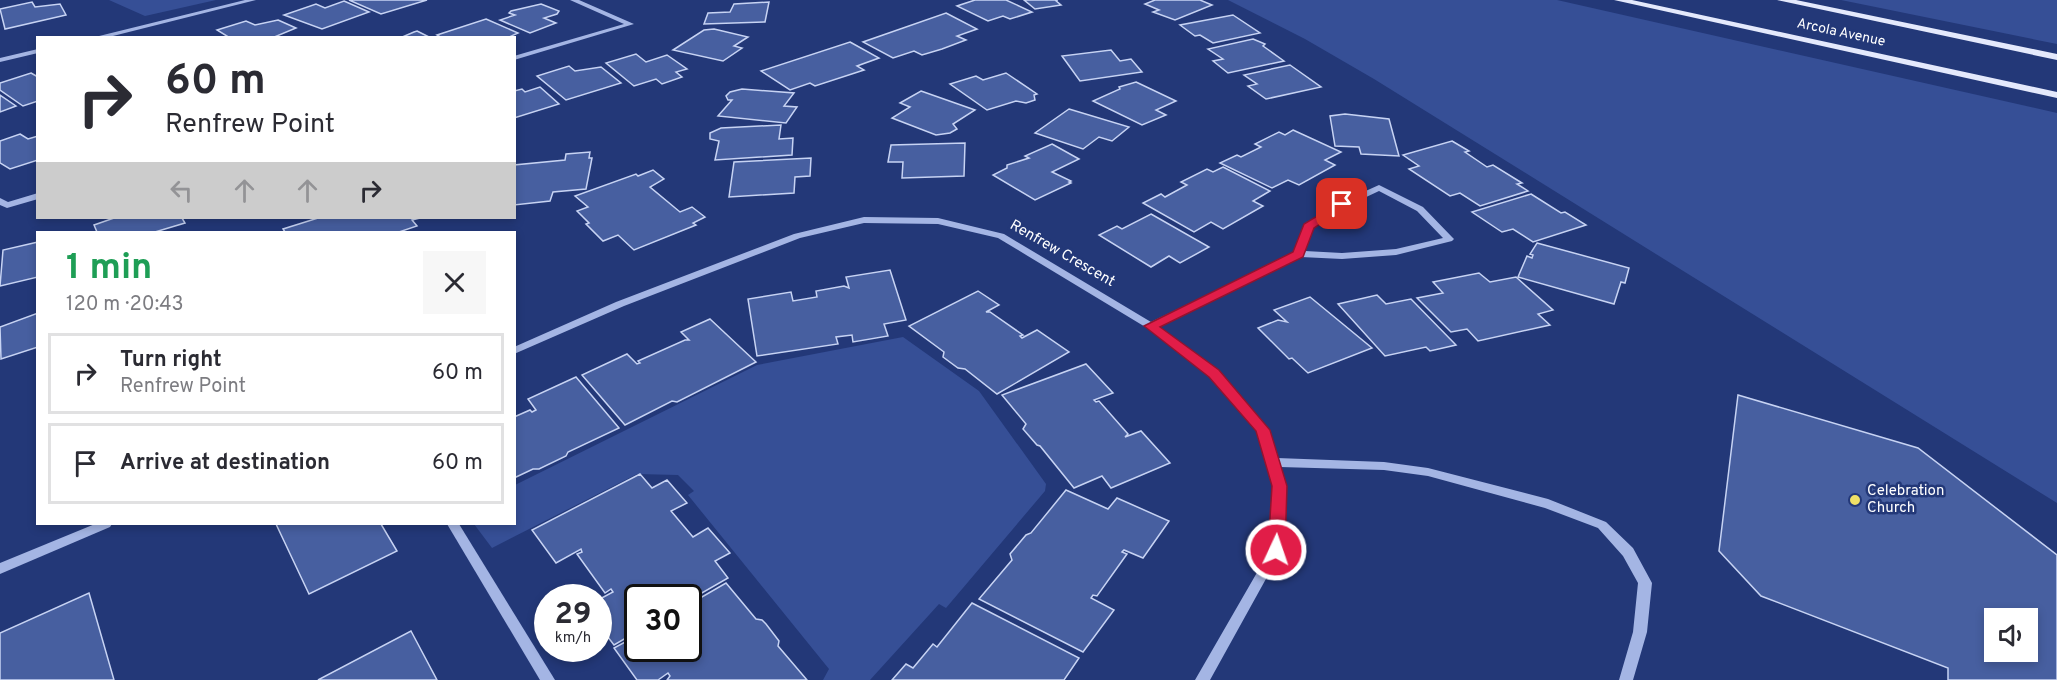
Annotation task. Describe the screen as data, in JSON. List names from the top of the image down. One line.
{"streets":{"main road":["Arcola Avenue"],"street":["Renfrew Crescent"]},"places":["Celebration Church"],"page":{"turn":["60 m","Renfrew Point"],"heading":["1 min","120 m · 20:43"],"list":[{"name":"Turn right","note":"Renfrew Point","value":"60 m"},{"name":"Arrive at destination","value":"60 m"}],"speed":"29 km/h","limit":"30"}}
